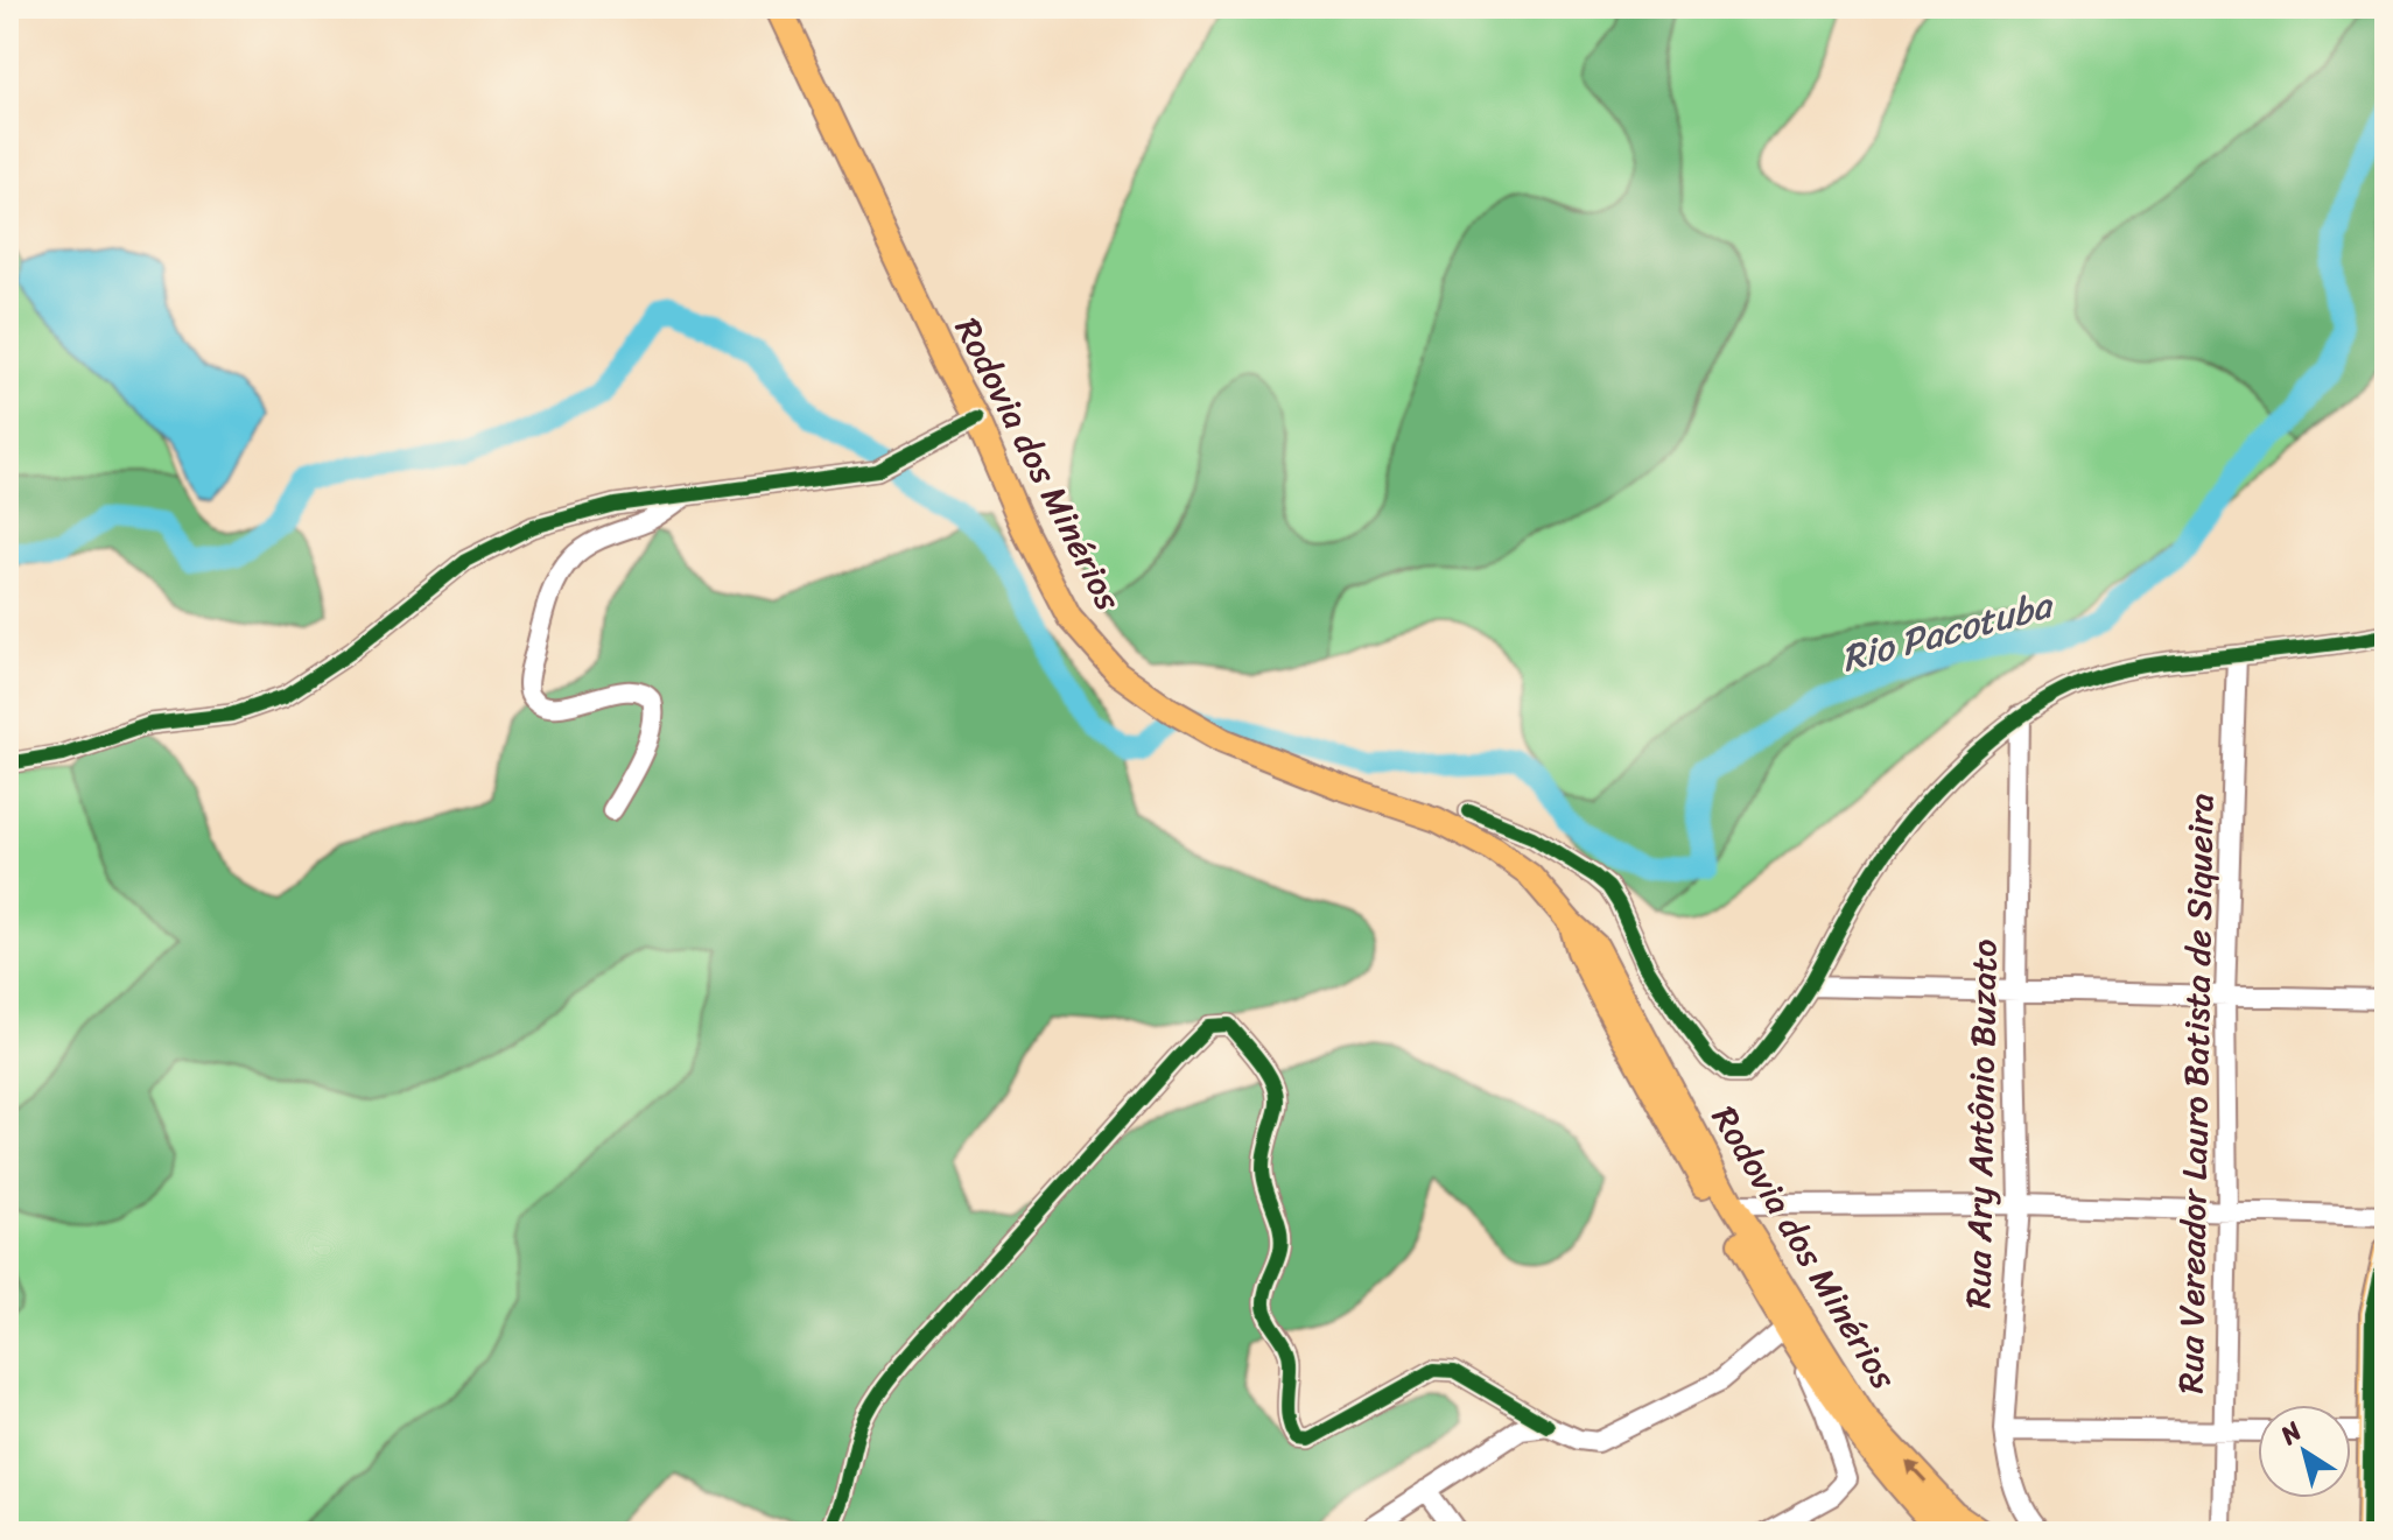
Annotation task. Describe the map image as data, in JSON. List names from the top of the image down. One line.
{"streets":{"main road":["Rodovia dos Minérios"],"street":["Rua Vereador Lauro Batista de Siqueira","Rua Ary Antônio Buzato"]},"water":["Rio Pacotuba"],"north":"top left"}
